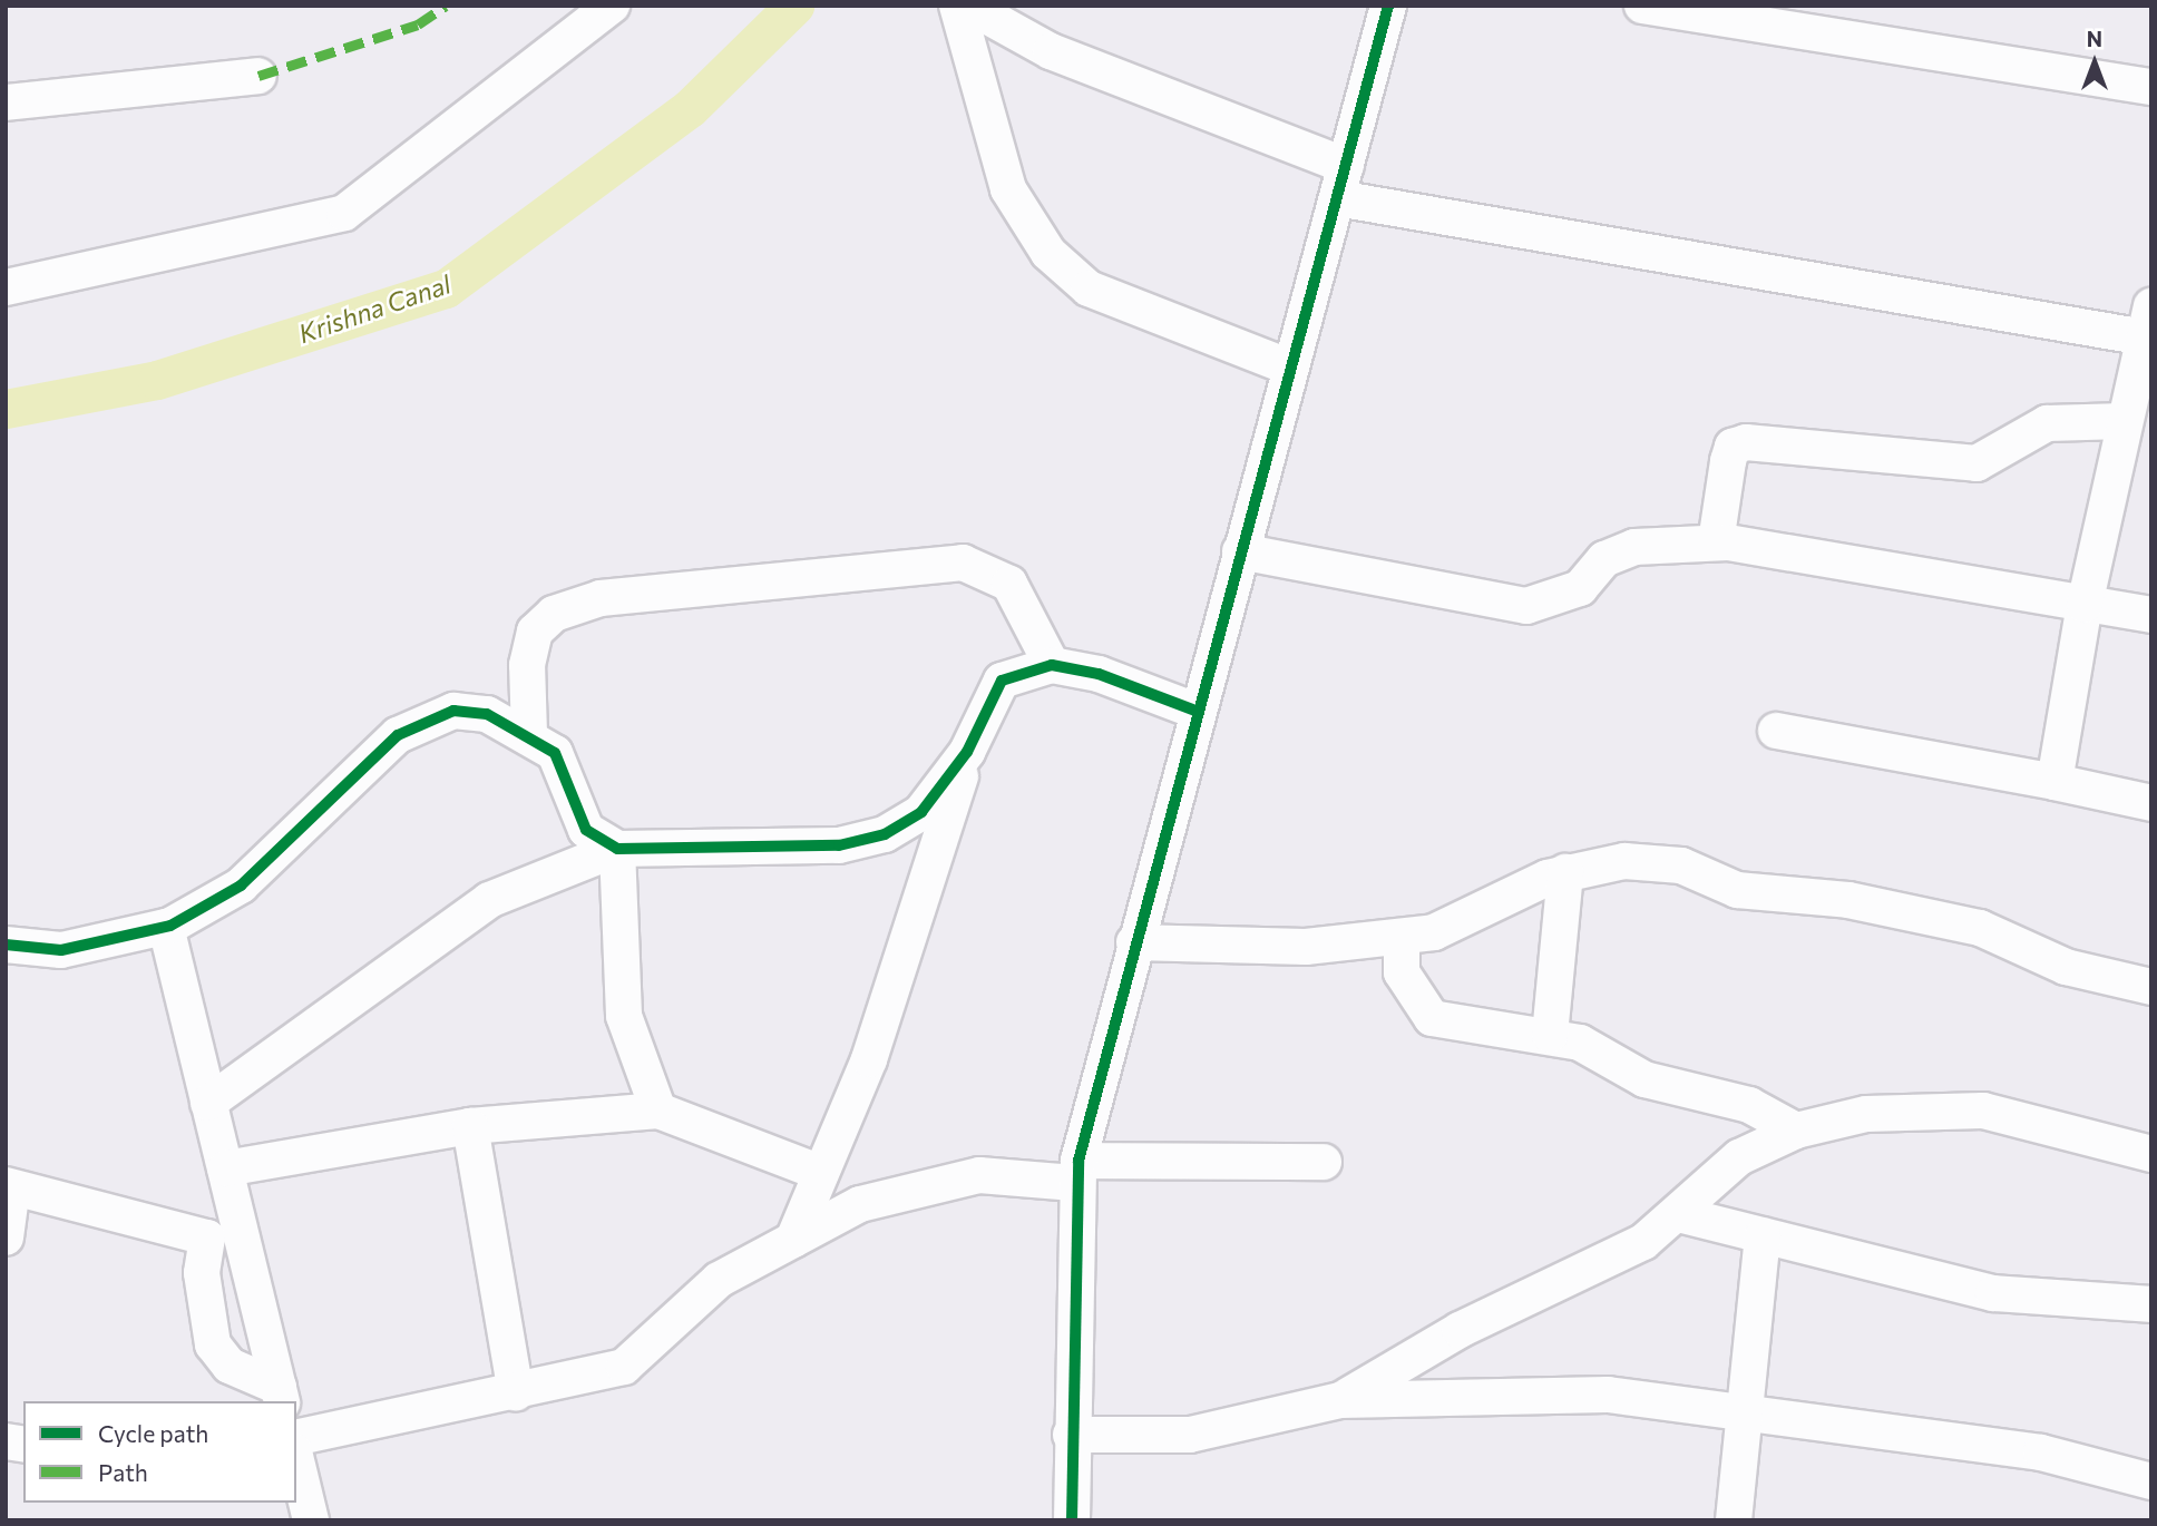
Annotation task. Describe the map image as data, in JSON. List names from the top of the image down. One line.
{"water":["Krishna Canal"],"legend":["Cycle path","Path"],"north":"top"}
